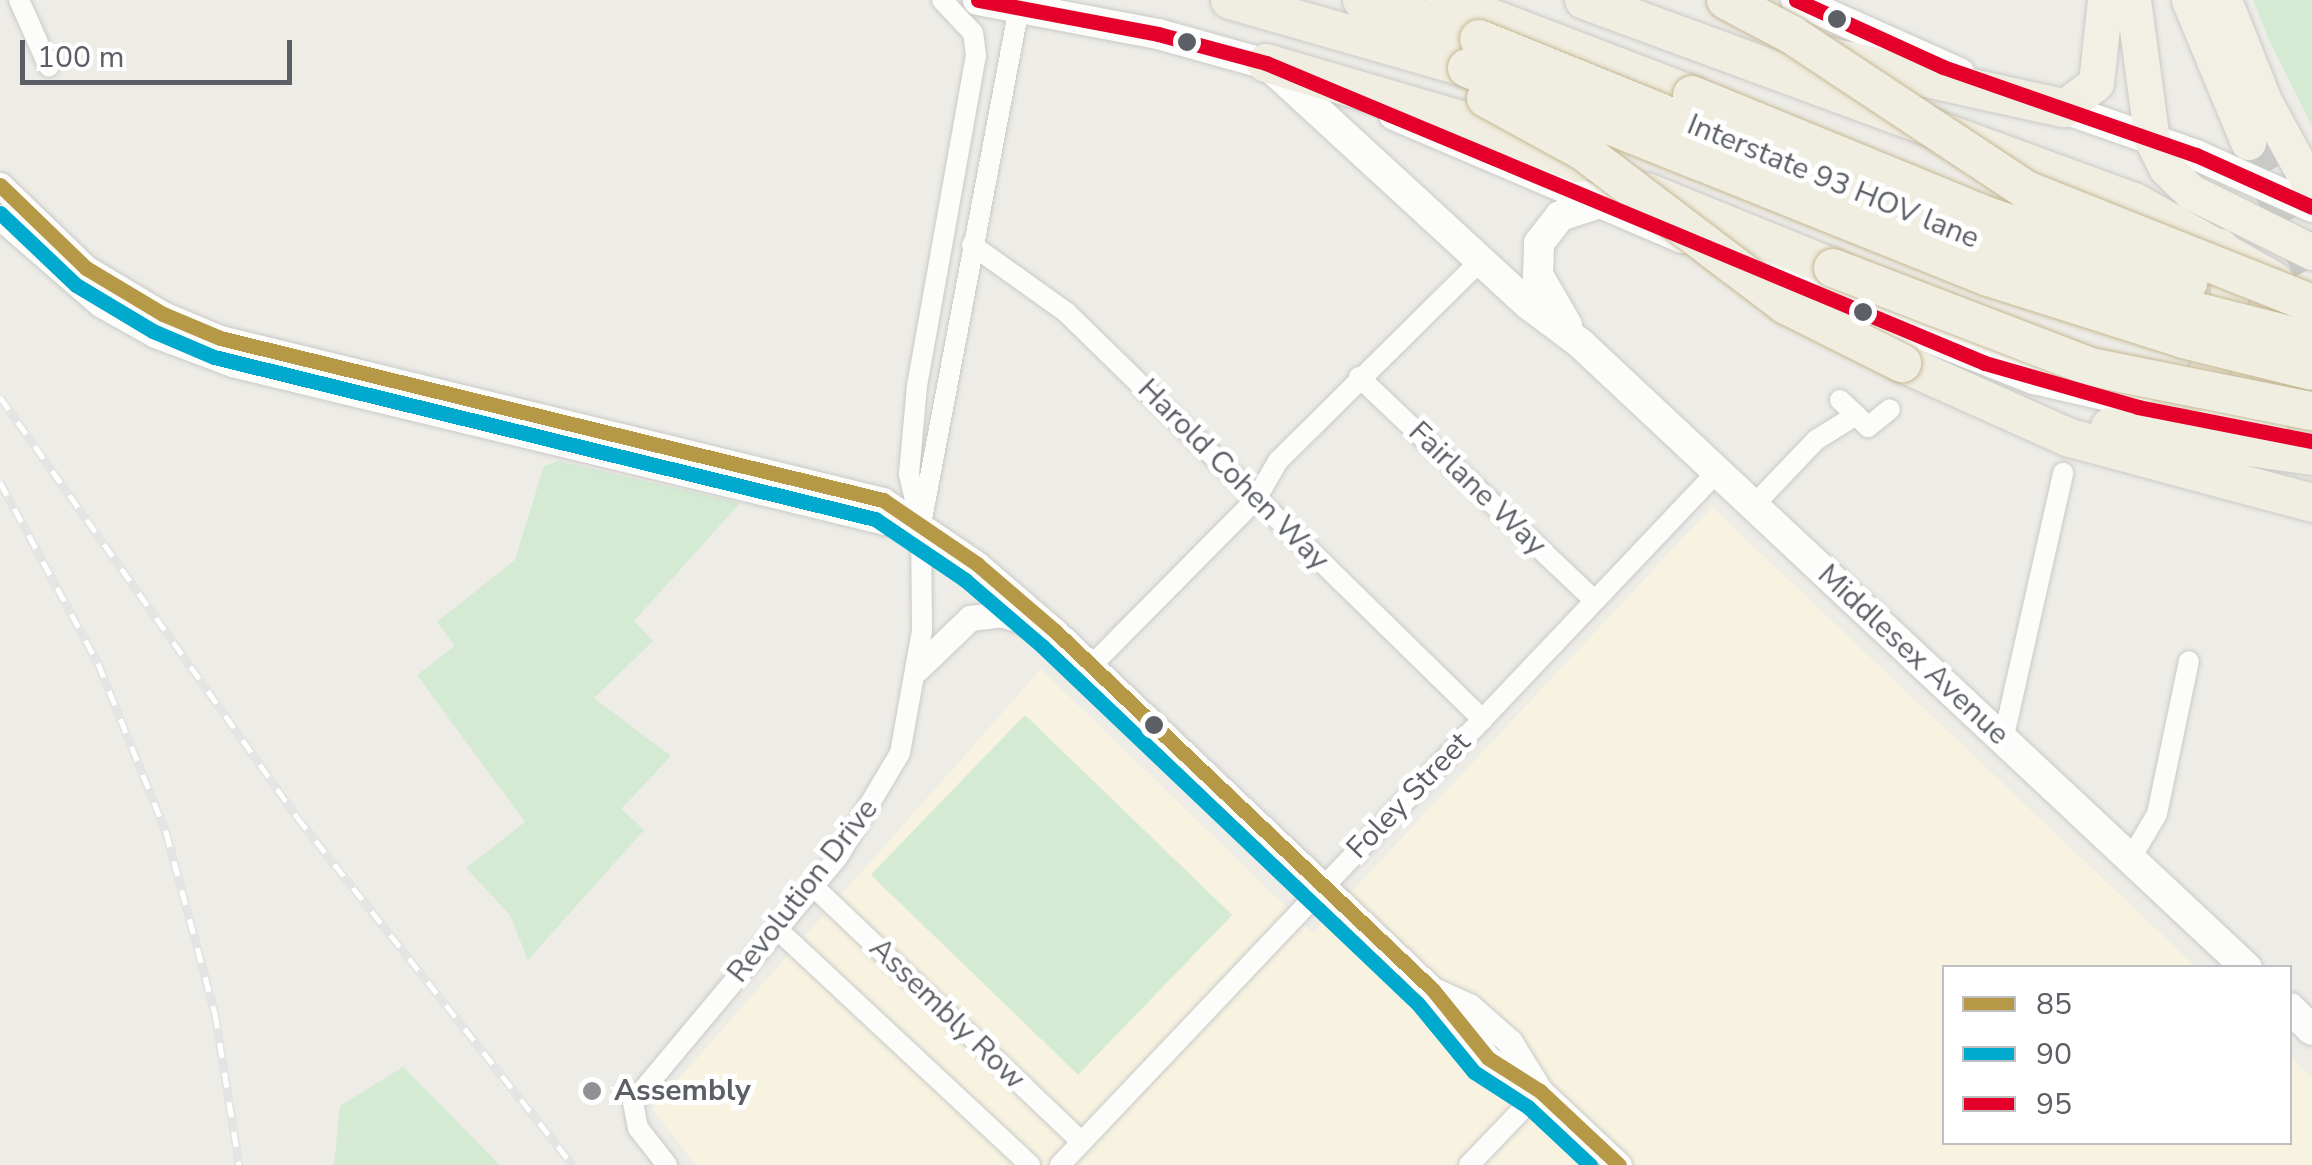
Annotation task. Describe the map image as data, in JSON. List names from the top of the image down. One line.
{"streets":{"highway":["Interstate 93 HOV lane"],"main road":["Middlesex Avenue"],"street":["Harold Cohen Way","Fairlane Way","Foley Street","Revolution Drive","Assembly Row"]},"crossings":[["Harold Cohen Way","Foley Street"],["Harold Cohen Way","Revolution Drive"],["Fairlane Way","Foley Street"],["Middlesex Avenue","Foley Street"],["Foley Street","Assembly Row"],["Revolution Drive","Assembly Row"]],"places":["Assembly"],"lines":["transit line 95","transit line 85","transit line 90"],"legend":["85","90","95"],"scale_bar":"100 m"}
